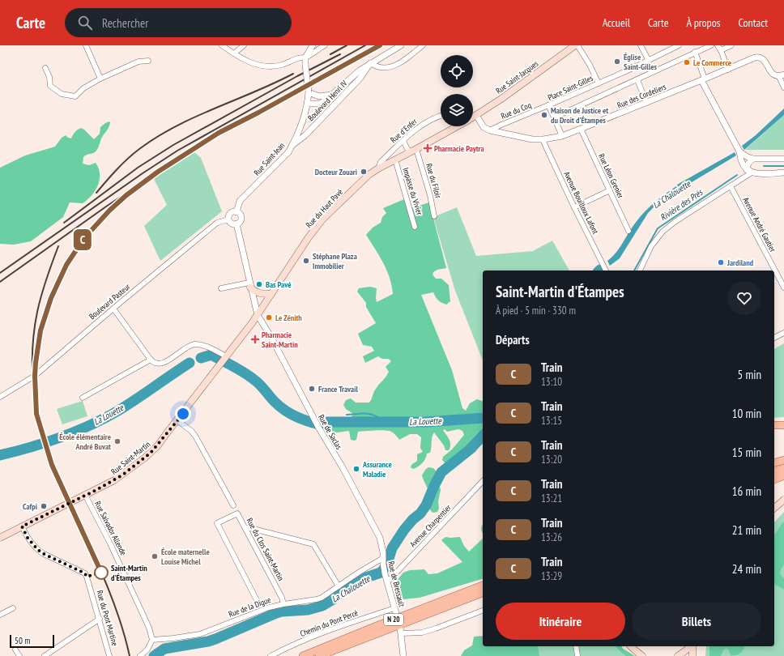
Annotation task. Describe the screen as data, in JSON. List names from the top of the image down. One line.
{"streets":{"main road":["Rue Saint-Jacques","Rue du Haut Pavé","Rue Saint-Martin","N 20"],"street":["Place Saint-Gilles","Rue des Cordeliers","Boulevard Henri IV","Rue du Coq","Rue d'Enfer","Rue Saint-Jean","Rue Léon Grenier","Rue du Filoir","Impasse du Vivier","Avenue Bouilloux Lafont","Avenue André Gautier","Boulevard Pasteur","Rue de Saclas","Avenue Charpentier","Rue Salvador Allende","Rue du Clos Saint-Martin","Rue de Bressault","Rue de la Digue","Rue du Pont Martine","Chemin du Pont Percé"]},"crossings":[["Rue Saint-Jacques","Rue du Filoir"],["Rue Saint-Jacques","Rue du Haut Pavé"],["Place Saint-Gilles","Rue des Cordeliers"],["Place Saint-Gilles","Rue du Coq"],["Rue des Cordeliers","Rue du Coq"],["Rue des Cordeliers","Rue Léon Grenier"],["Rue des Cordeliers","Avenue Bouilloux Lafont"],["Boulevard Henri IV","Rue Saint-Jean"],["Rue d'Enfer","Rue du Filoir"],["Rue d'Enfer","Rue du Haut Pavé"],["Rue Saint-Jean","Boulevard Pasteur"],["Rue du Filoir","Rue du Haut Pavé"],["Impasse du Vivier","Rue du Haut Pavé"],["Rue du Haut Pavé","Rue de Saclas"],["Rue du Haut Pavé","Rue Saint-Martin"],["Rue de Saclas","Rue Saint-Martin"],["Rue de Saclas","Rue de Bressault"],["Rue de Saclas","Rue de la Digue"],["Rue Saint-Martin","Rue Salvador Allende"],["Rue Saint-Martin","Rue du Pont Martine"],["Avenue Charpentier","Rue de Bressault"],["Rue Salvador Allende","Rue de la Digue"],["Rue du Clos Saint-Martin","Rue de la Digue"],["Rue de Bressault","Rue de la Digue"],["Rue de Bressault","Chemin du Pont Percé"]],"water":["La Chalouette","Rivière des Prés","La Louette"],"places":{"other":["Église Saint-Gilles","Le Commerce","Maison de Justice et du Droit d'Étampes","Docteur Zouari","Stéphane Plaza Immobilier","Jardiland","Bas Pavé","Le Zénith","France Travail","École élémentaire André Buvat","Assurance Maladie","Cafpi","École maternelle Louise Michel","Saint-Martin d'Étampes"],"health":["Pharmacie Paytra","Pharmacie Saint-Martin"]},"scale_bar":"50 m","page":{"header":"Carte","search":"Rechercher","nav":["Accueil","Carte","À propos","Contact"],"on_map":"C","heading":[["Saint-Martin d'Étampes","À pied · 5 min · 330 m"],"Départs"],"list":[{"mark":"C","name":"Train","note":"13:10","value":"5 min"},{"mark":"C","name":"Train","note":"13:15","value":"10 min"},{"mark":"C","name":"Train","note":"13:20","value":"15 min"},{"mark":"C","name":"Train","note":"13:21","value":"16 min"},{"mark":"C","name":"Train","note":"13:26","value":"21 min"},{"mark":"C","name":"Train","note":"13:29","value":"24 min"}],"buttons":["Itinéraire","Billets"],"scale":"50 m"}}
